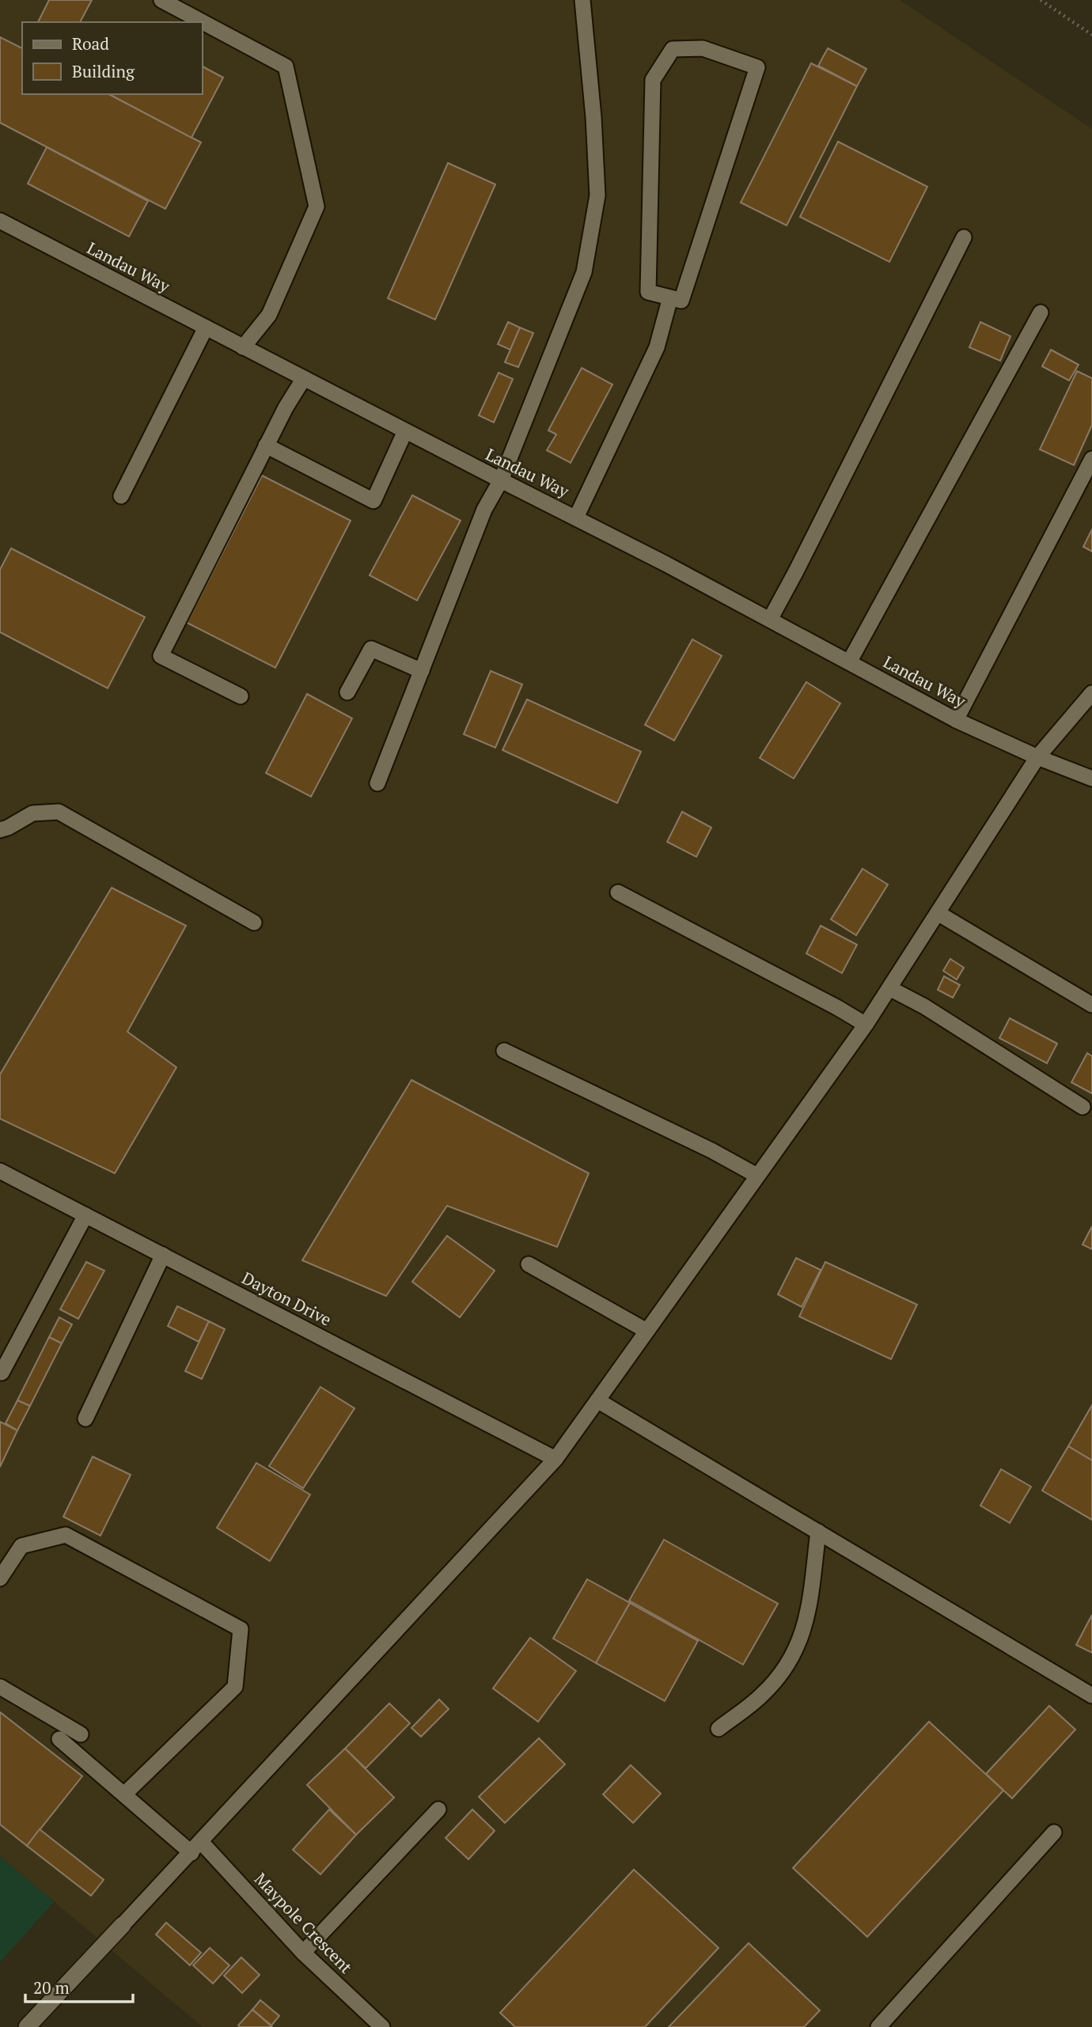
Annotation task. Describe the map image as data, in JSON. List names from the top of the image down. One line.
{"streets":{"lane":["Landau Way","Dayton Drive","Maypole Crescent"]},"legend":["Road","Building"],"scale_bar":"20 m"}
